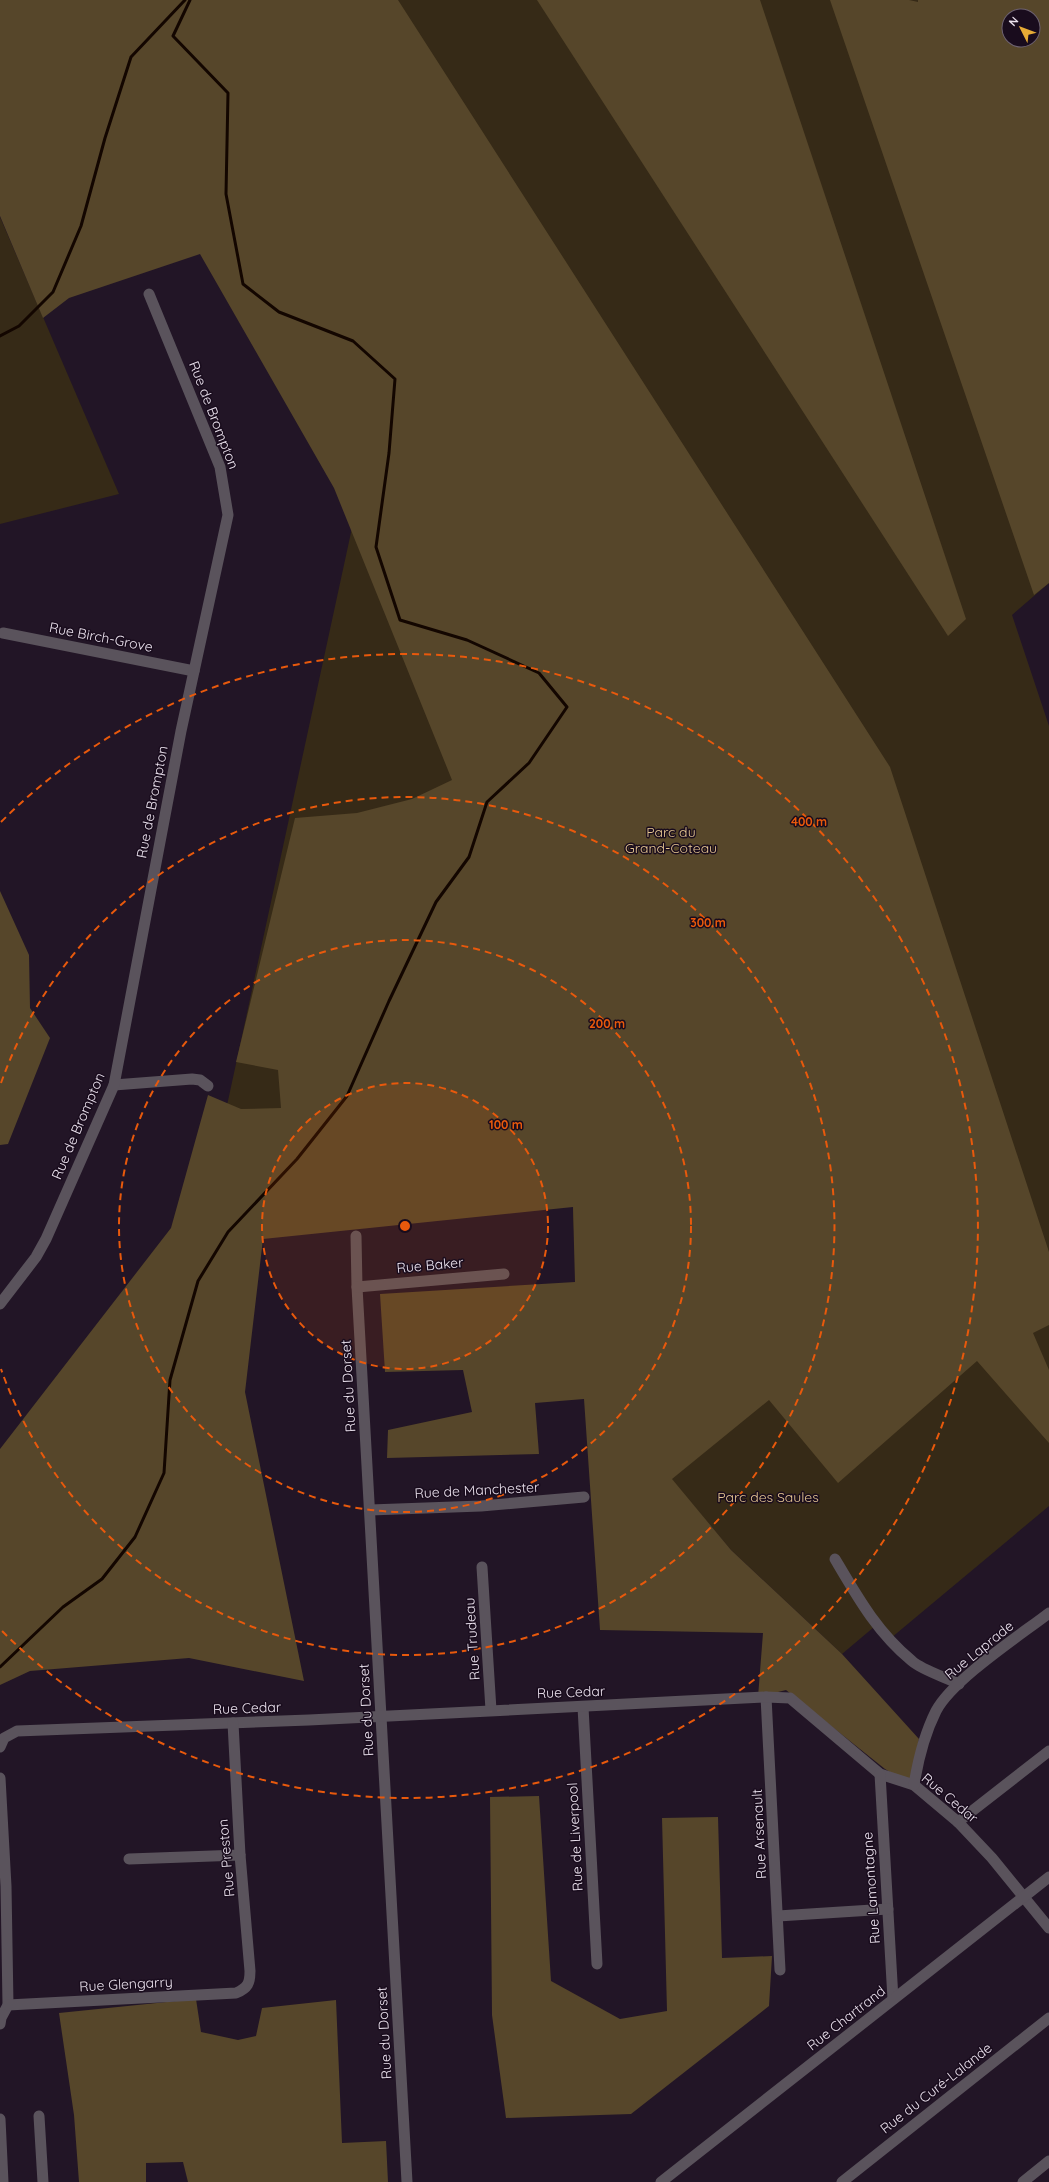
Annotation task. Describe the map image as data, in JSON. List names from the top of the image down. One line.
{"streets":{"street":["Rue de Brompton","Rue Birch-Grove","Rue Baker","Rue du Dorset","Rue de Manchester","Rue Trudeau","Rue Laprade","Rue Cedar","Rue Arsenault","Rue de Liverpool","Rue Preston","Rue Lamontagne","Rue Glengarry","Rue Chartrand","Rue du Curé-Lalande"]},"crossings":[["Rue de Brompton","Rue Birch-Grove"],["Rue Baker","Rue du Dorset"],["Rue du Dorset","Rue de Manchester"],["Rue du Dorset","Rue Cedar"],["Rue Trudeau","Rue Cedar"],["Rue Laprade","Rue Cedar"],["Rue Cedar","Rue Arsenault"],["Rue Cedar","Rue de Liverpool"],["Rue Cedar","Rue Preston"],["Rue Cedar","Rue Lamontagne"],["Rue Cedar","Rue Chartrand"],["Rue Preston","Rue Glengarry"],["Rue Lamontagne","Rue Chartrand"]],"parks":["Parc du Grand-Coteau","Parc des Saules"],"north":"top left","rings":["400 m","300 m","200 m","100 m"]}
